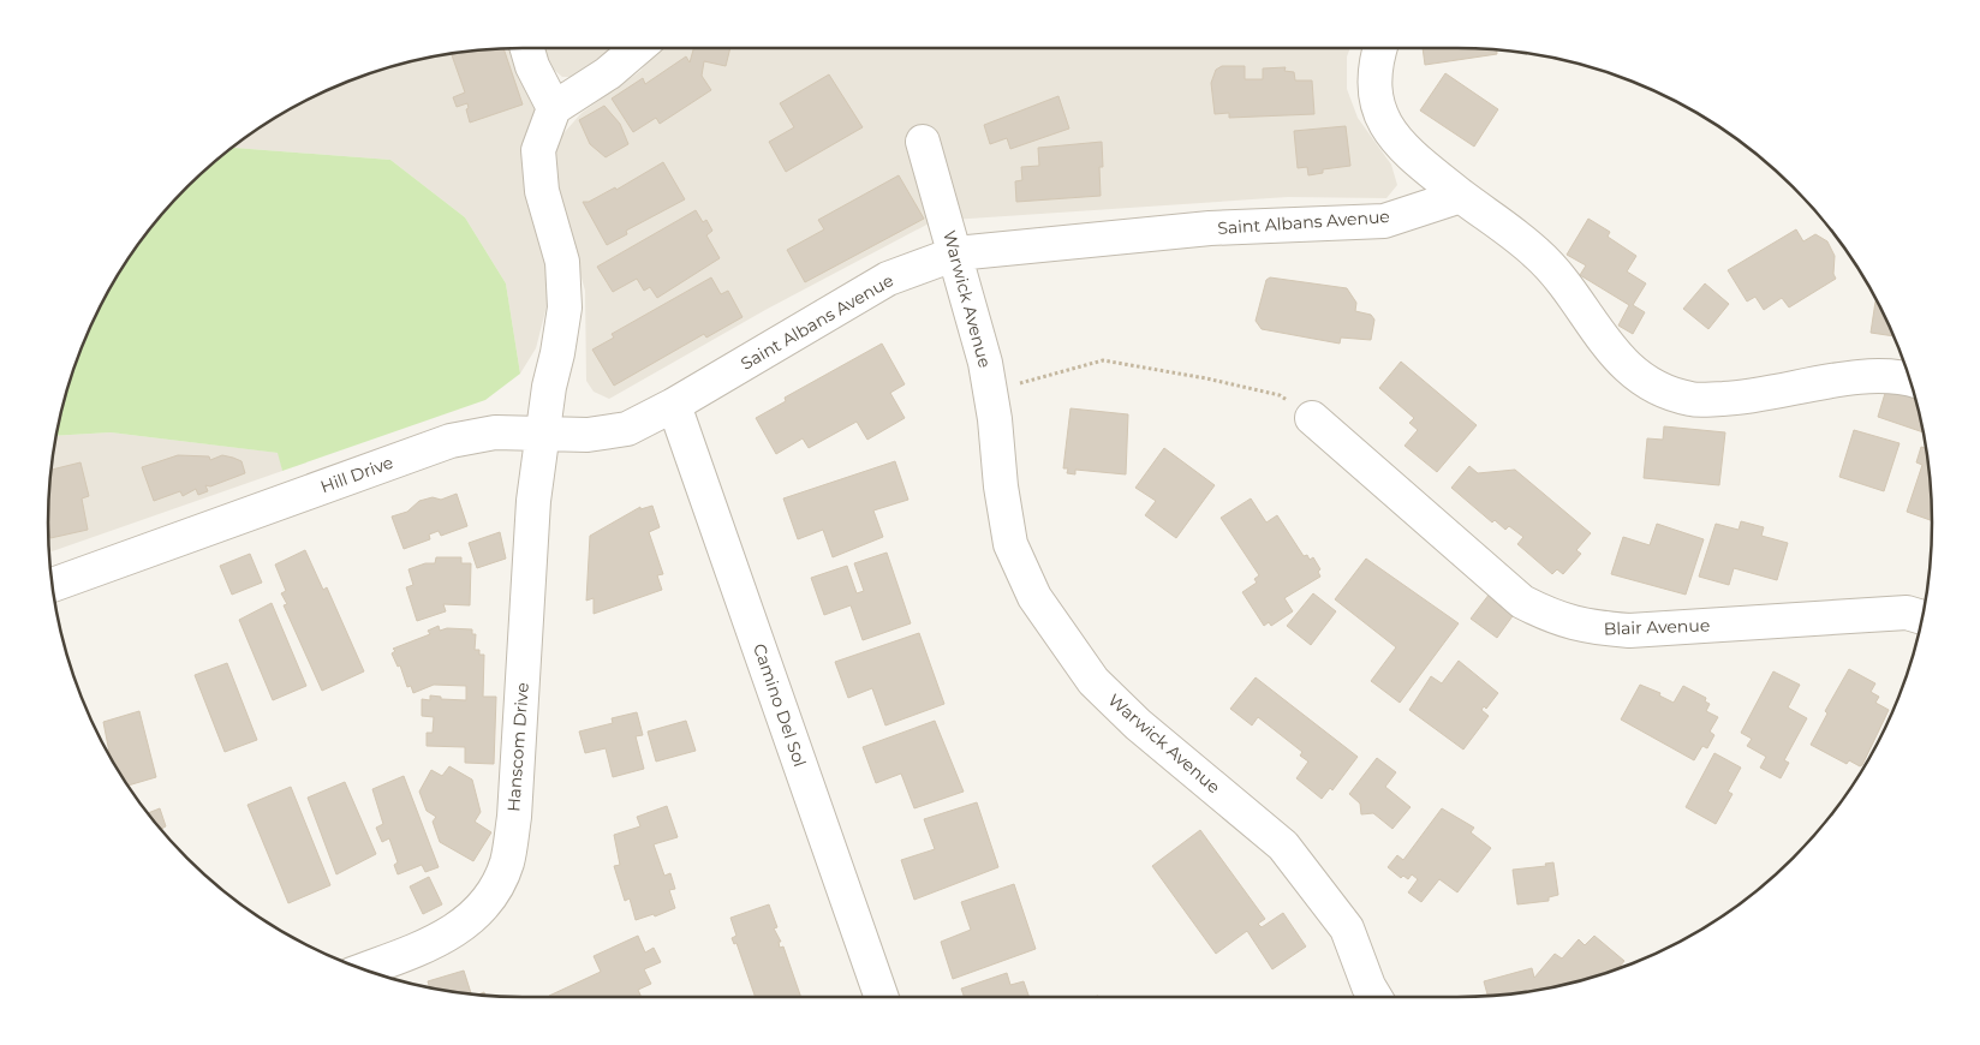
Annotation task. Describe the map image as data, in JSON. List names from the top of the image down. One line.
{"streets":{"street":["Saint Albans Avenue","Warwick Avenue","Hill Drive","Blair Avenue","Camino Del Sol","Hanscom Drive"]},"crossings":[["Saint Albans Avenue","Warwick Avenue"],["Saint Albans Avenue","Hill Drive"],["Saint Albans Avenue","Camino Del Sol"],["Hill Drive","Camino Del Sol"],["Hill Drive","Hanscom Drive"]]}
